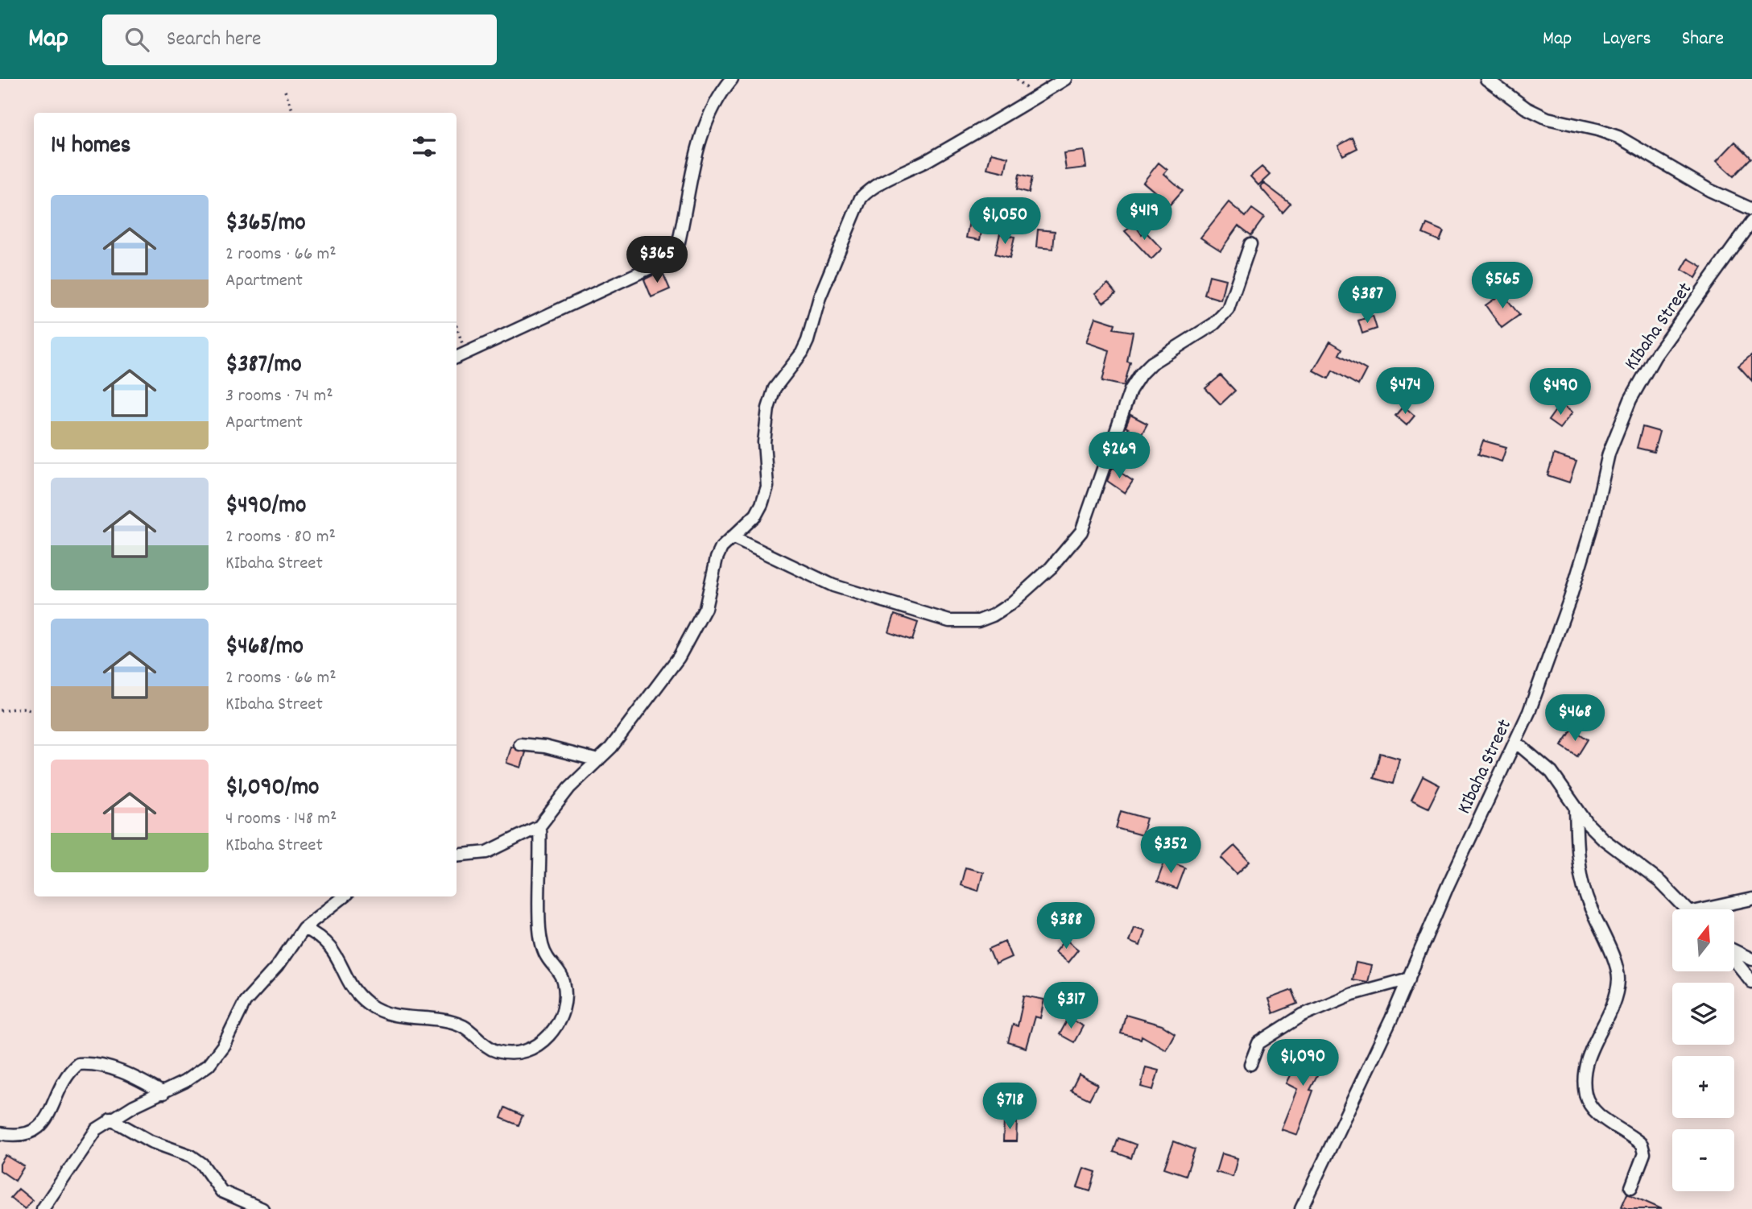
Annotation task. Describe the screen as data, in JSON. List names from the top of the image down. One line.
{"streets":{"street":["KIbaha Street"]},"north":"top","page":{"header":"Map","search":"Search here","nav":["Map","Layers","Share"],"heading":"14 homes","list":[{"name":"$365/mo","note":"2 rooms · 66 m² · Apartment"},{"name":"$387/mo","note":"3 rooms · 74 m² · Apartment"},{"name":"$490/mo","note":"2 rooms · 80 m² · KIbaha Street"},{"name":"$468/mo","note":"2 rooms · 66 m² · KIbaha Street"},{"name":"$1,090/mo","note":"4 rooms · 148 m² · KIbaha Street"}],"price":["$419","$1,050","$365","$565","$387","$474","$490","$269","$468","$352","$388","$317","$1,090","$718"],"map_buttons":["+","−"]}}
